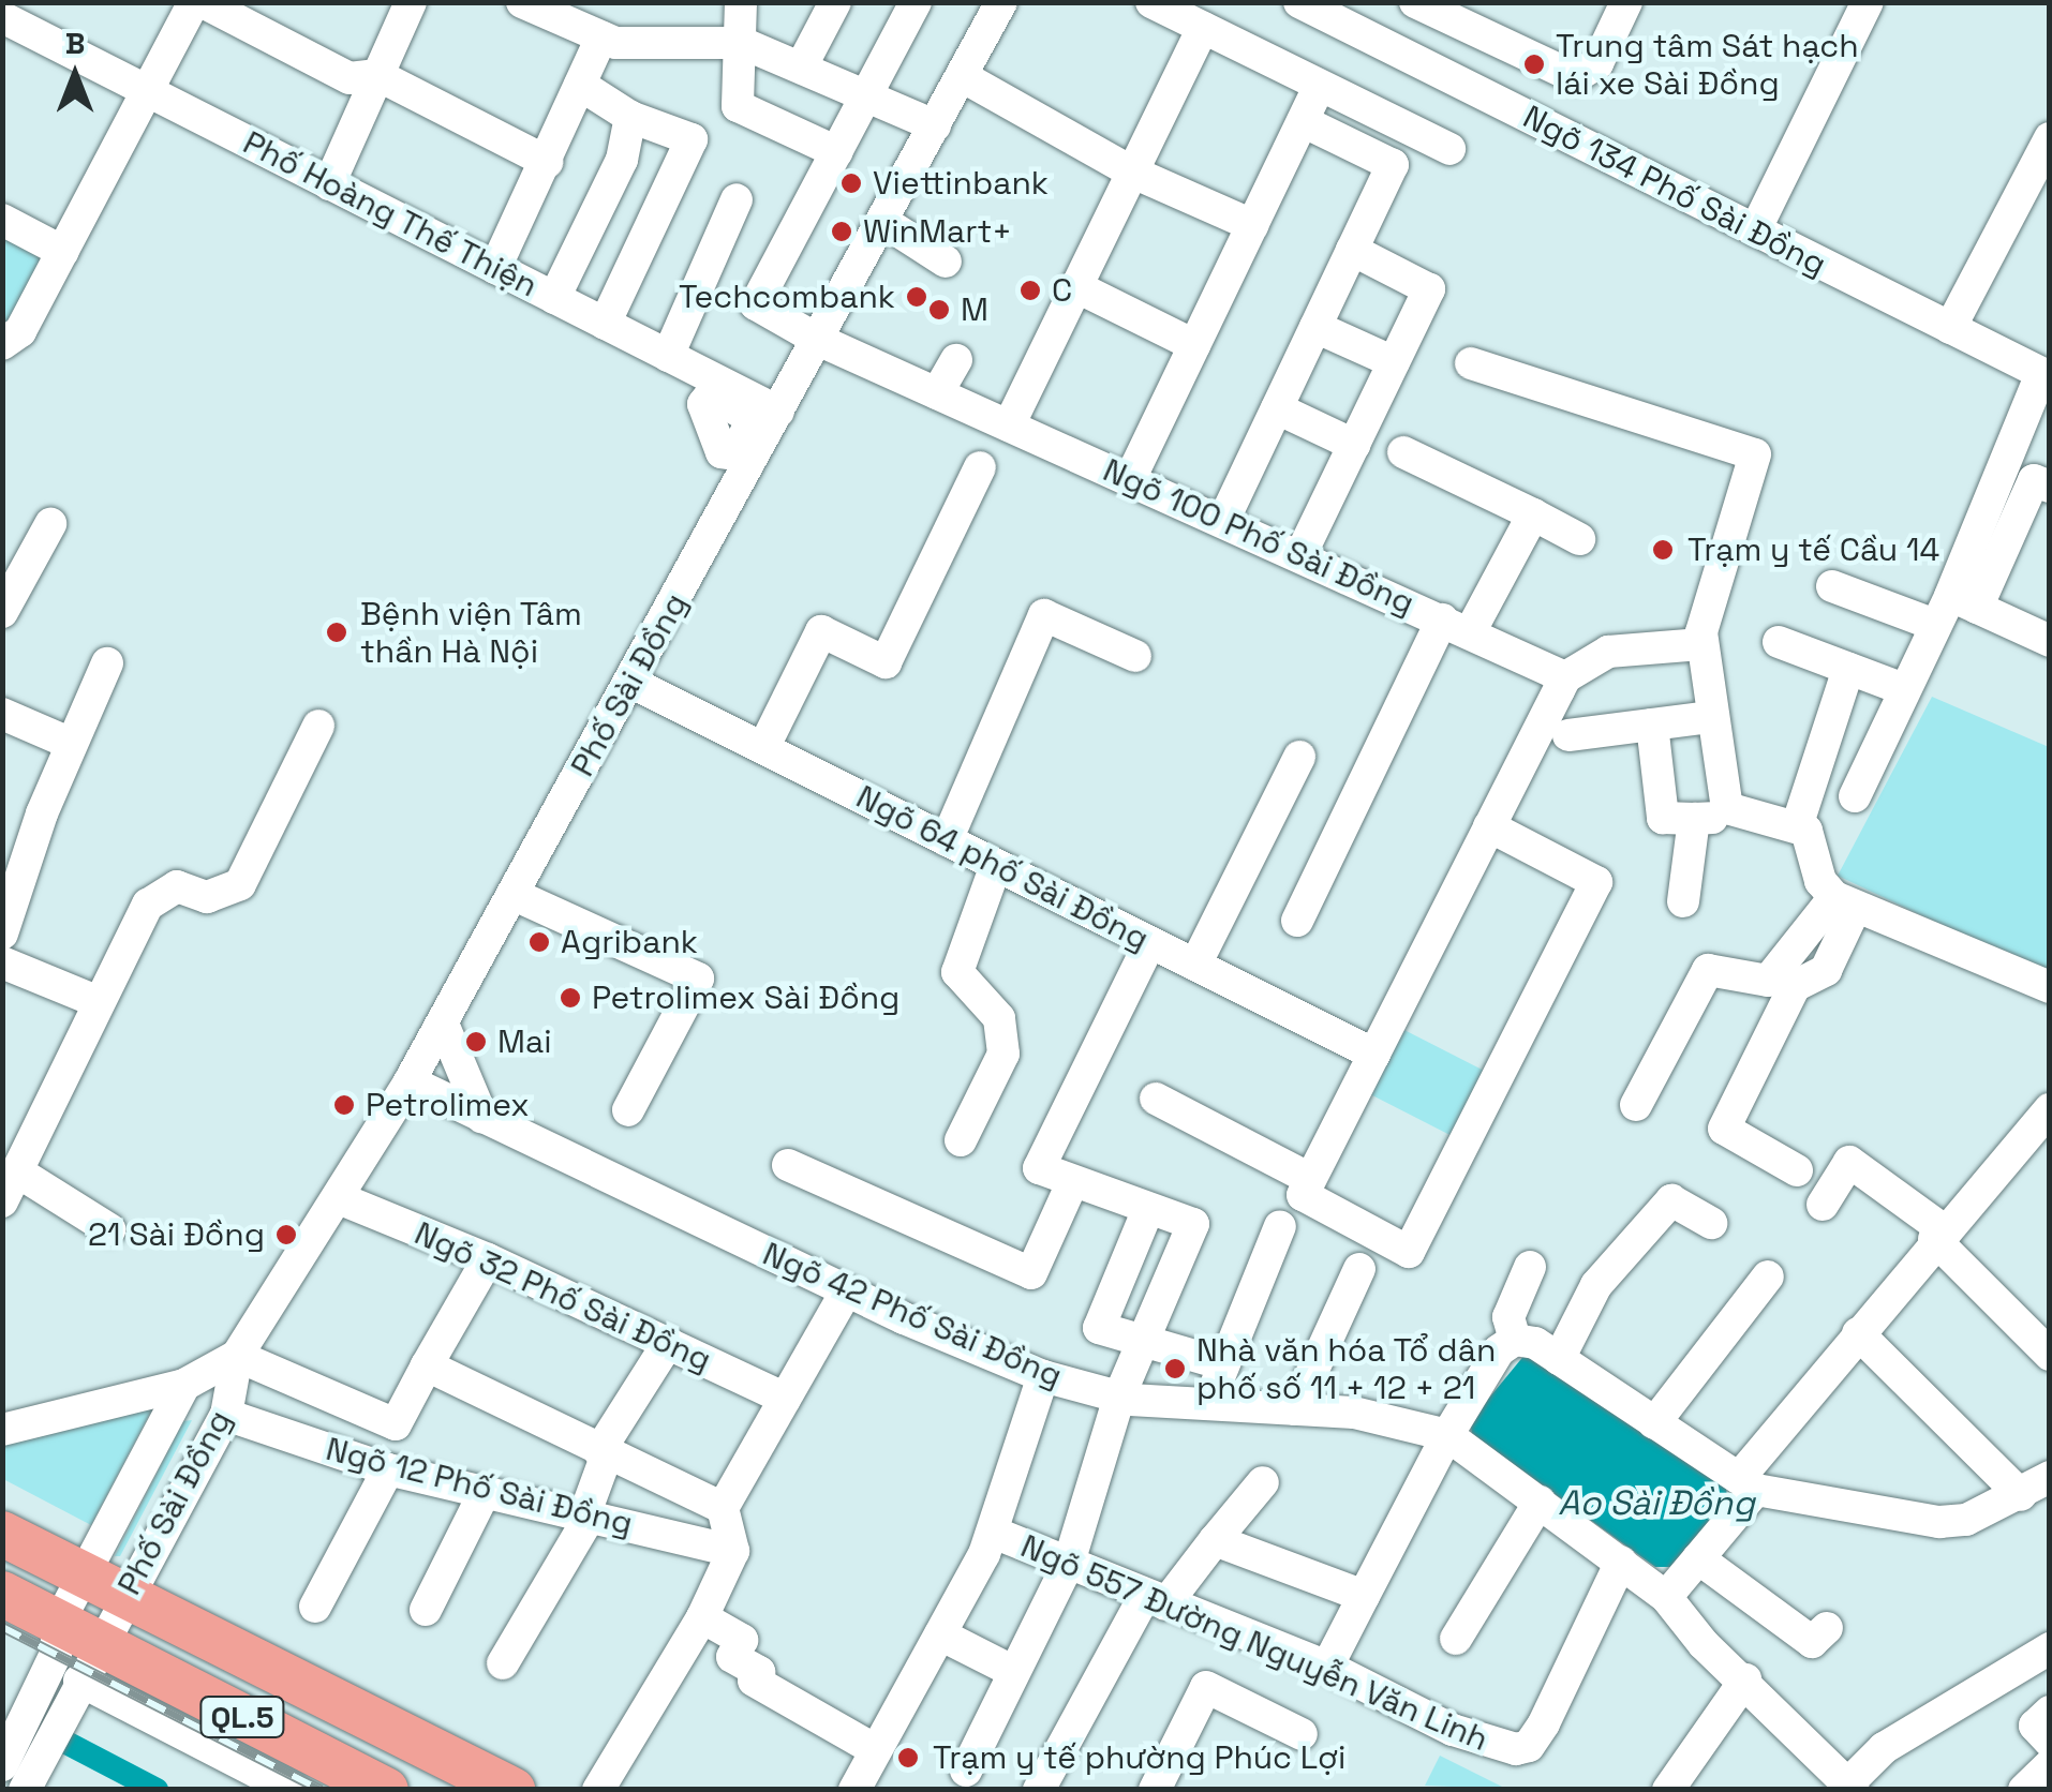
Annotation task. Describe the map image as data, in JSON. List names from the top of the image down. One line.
{"streets":{"highway":["QL.5"],"street":["Ngõ 134 Phố Sài Đồng","Phố Hoàng Thế Thiện","Ngõ 100 Phố Sài Đồng","Phố Sài Đồng","Ngõ 64 phố Sài Đồng","Ngõ 32 Phố Sài Đồng","Ngõ 42 Phố Sài Đồng","Ngõ 12 Phố Sài Đồng","Ngõ 557 Đường Nguyễn Văn Linh"]},"crossings":[["Phố Hoàng Thế Thiện","Phố Sài Đồng"],["Ngõ 100 Phố Sài Đồng","Phố Sài Đồng"],["Phố Sài Đồng","Ngõ 64 phố Sài Đồng"],["Phố Sài Đồng","Ngõ 32 Phố Sài Đồng"],["Phố Sài Đồng","Ngõ 42 Phố Sài Đồng"],["Phố Sài Đồng","Ngõ 12 Phố Sài Đồng"],["Phố Sài Đồng","QL.5"],["Ngõ 42 Phố Sài Đồng","Ngõ 557 Đường Nguyễn Văn Linh"]],"water":["Ao Sài Đồng"],"places":["Trung tâm Sát hạch lái xe Sài Đồng","Viettinbank","WinMart+","C","Techcombank","M","Trạm y tế Cầu 14","Bệnh viện Tâm thần Hà Nội","Agribank","Petrolimex Sài Đồng","Mai","Petrolimex","21 Sài Đồng","Nhà văn hóa Tổ dân phố số 11 + 12 + 21","Trạm y tế phường Phúc Lợi"],"north":"top"}
